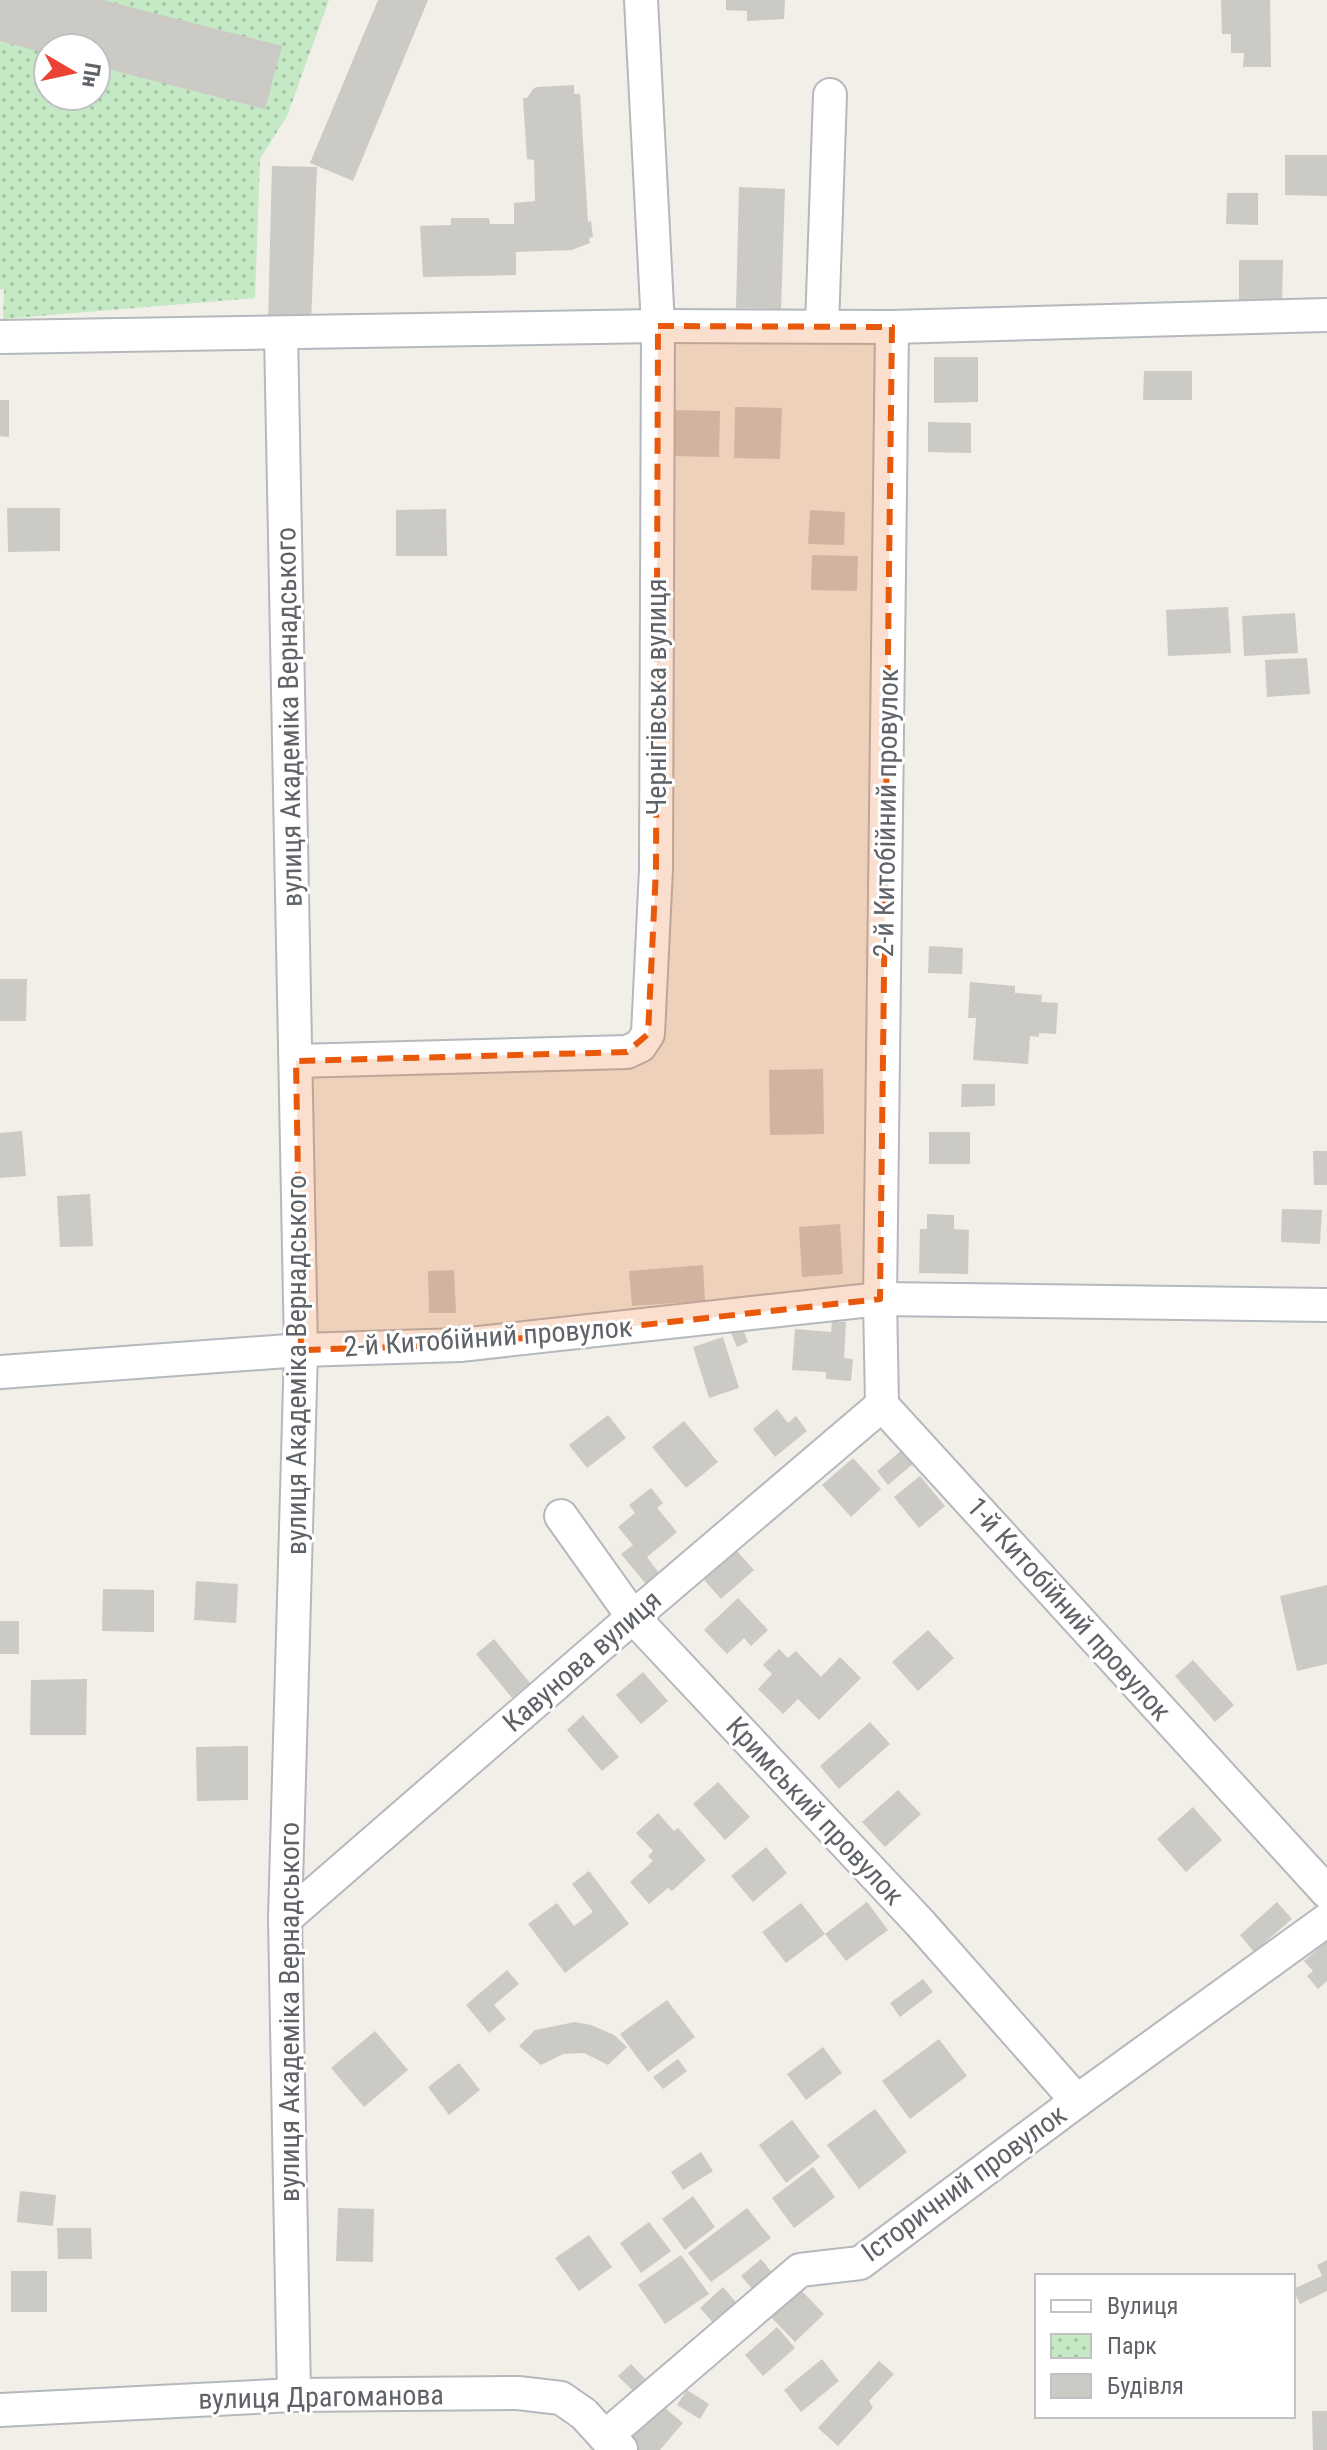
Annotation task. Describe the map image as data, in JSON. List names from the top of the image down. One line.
{"streets":{"street":["Чернігівська вулиця","вулиця Академіка Вернадського","2-й Китобійний провулок","1-й Китобійний провулок","Кавунова вулиця","Кримський провулок","Історичний провулок","вулиця Драгоманова"]},"crossings":[["Чернігівська вулиця","вулиця Академіка Вернадського"],["вулиця Академіка Вернадського","2-й Китобійний провулок"],["вулиця Академіка Вернадського","Кавунова вулиця"],["вулиця Академіка Вернадського","вулиця Драгоманова"],["1-й Китобійний провулок","Кавунова вулиця"],["Кавунова вулиця","Кримський провулок"],["Кримський провулок","Історичний провулок"],["Історичний провулок","вулиця Драгоманова"]],"legend":["Вулиця","Парк","Будівля"],"north":"right"}
